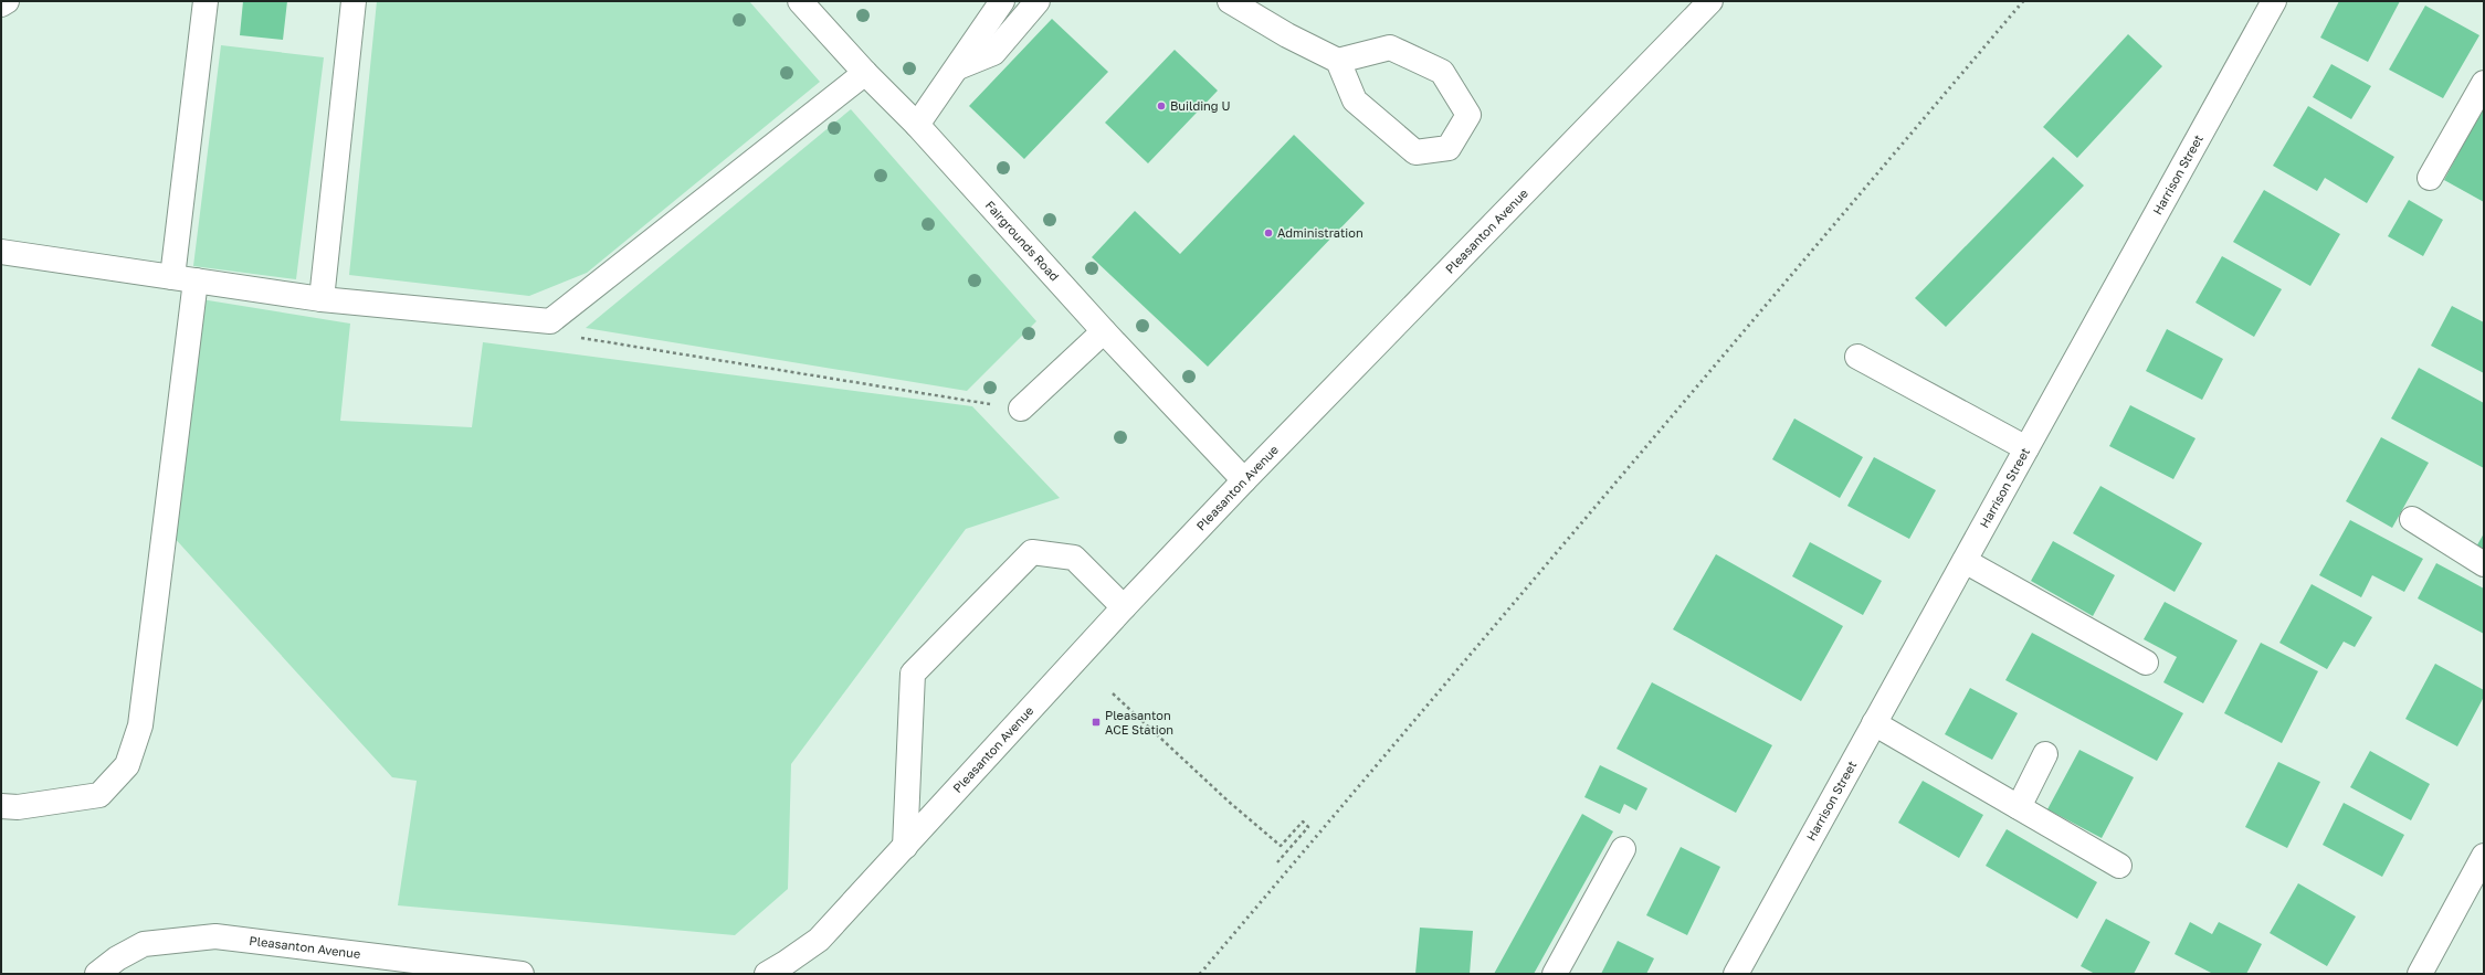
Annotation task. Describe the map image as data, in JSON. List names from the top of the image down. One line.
{"streets":{"street":["Harrison Street","Pleasanton Avenue","Fairgrounds Road"]},"crossings":[["Pleasanton Avenue","Fairgrounds Road"]],"places":{"other":["Building U","Administration"],"transit":["Pleasanton ACE Station"]}}
